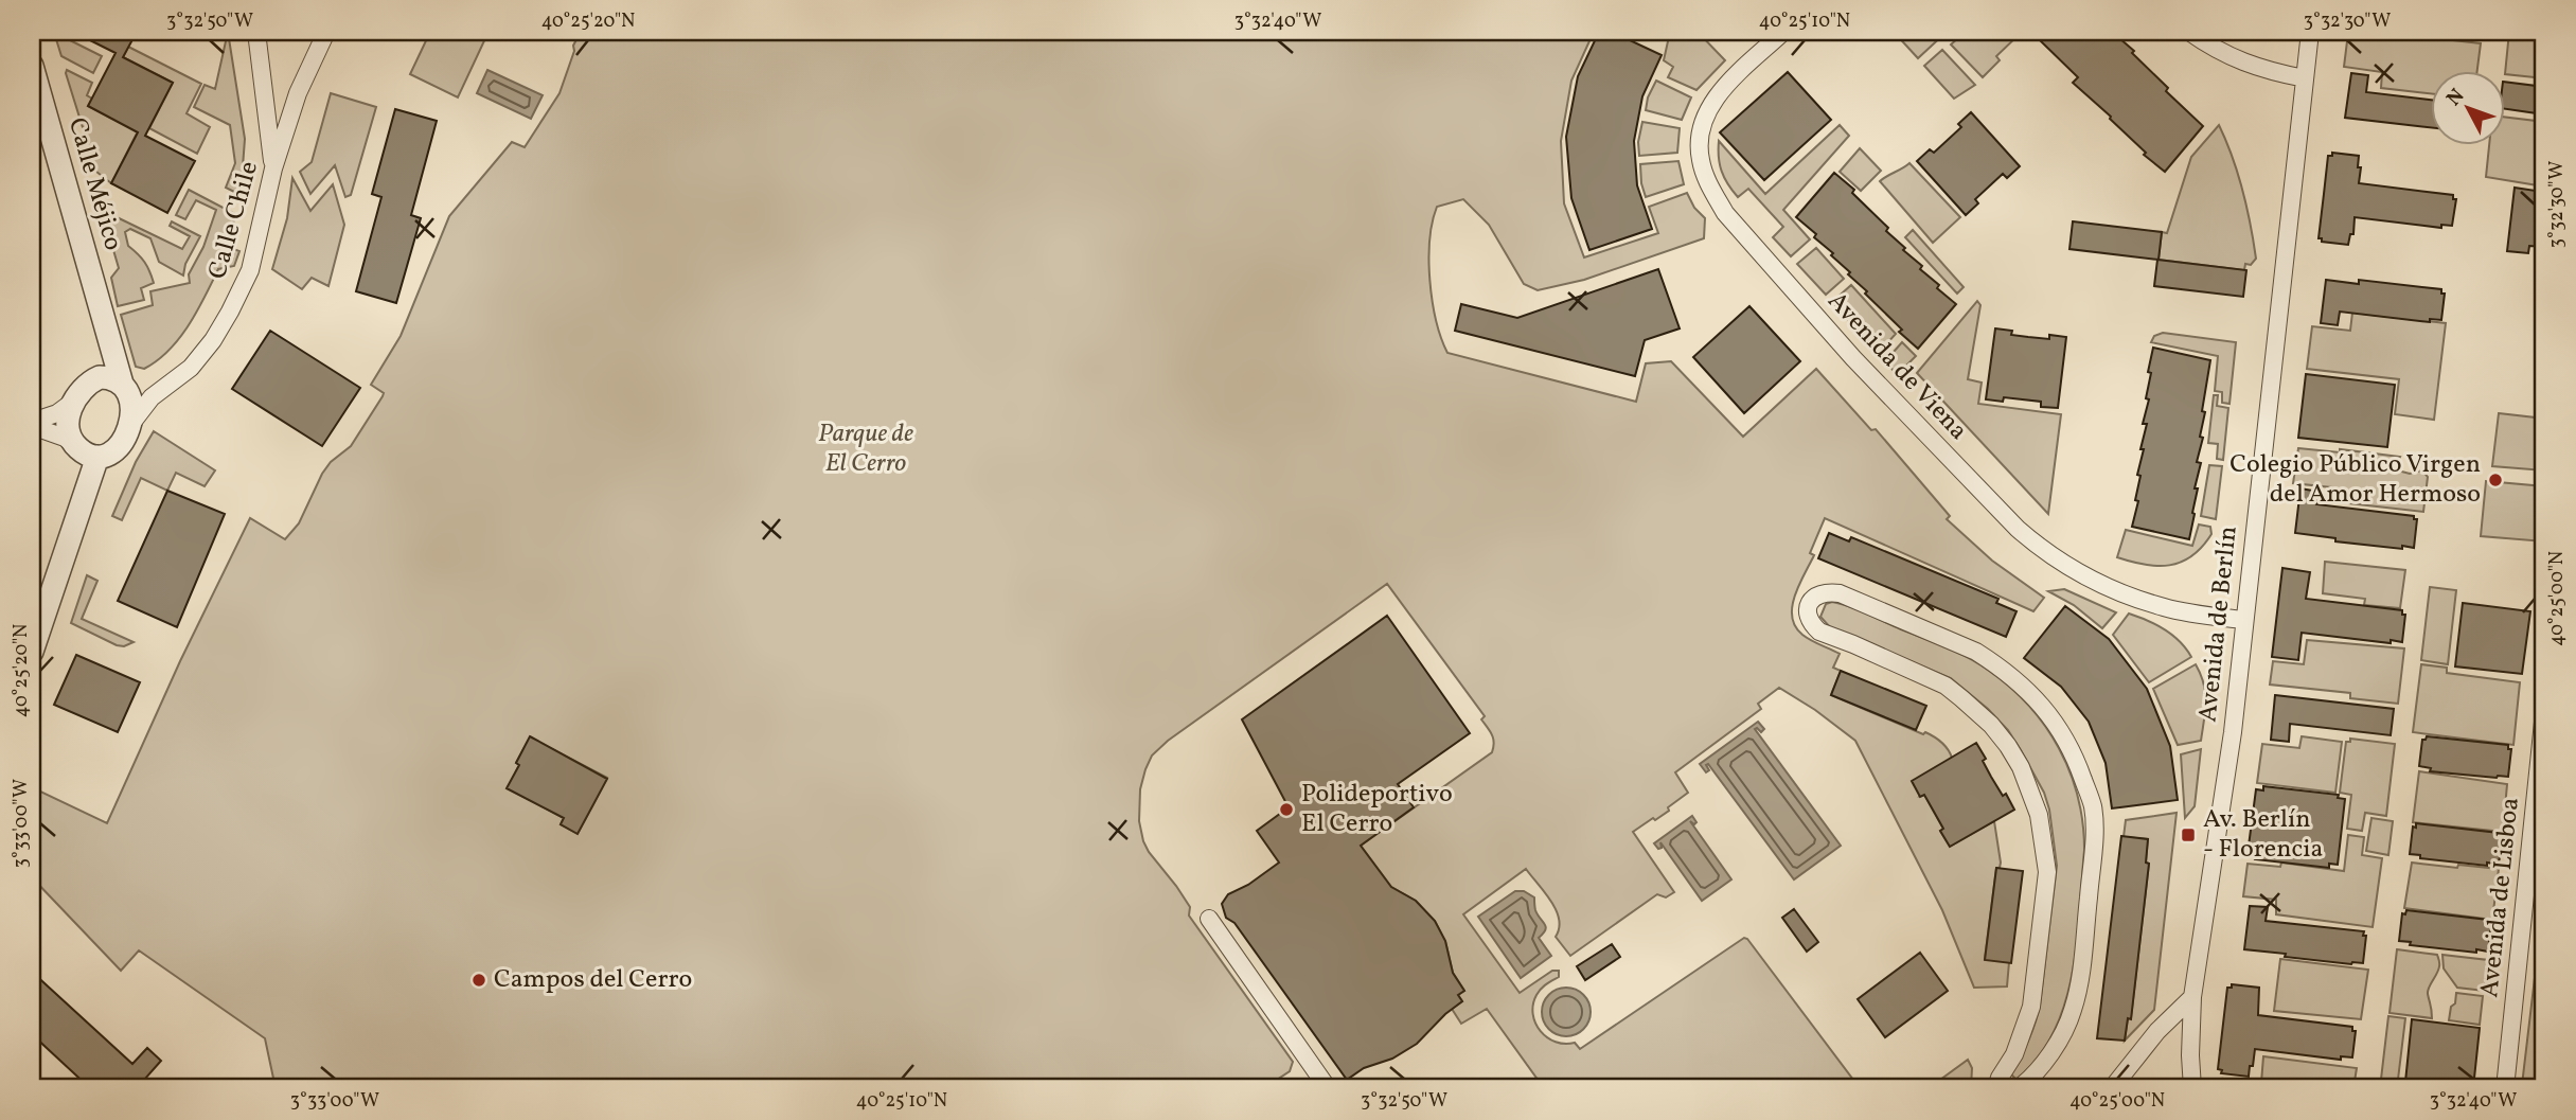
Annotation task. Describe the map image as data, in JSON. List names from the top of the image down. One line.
{"streets":{"street":["Calle Méjico","Calle Chile","Avenida de Viena","Avenida de Berlín","Avenida de Lisboa"]},"crossings":[["Calle Méjico","Calle Chile"],["Avenida de Viena","Avenida de Berlín"]],"parks":["Parque de El Cerro"],"places":{"other":["Colegio Público Virgen del Amor Hermoso","Polideportivo El Cerro","Campos del Cerro"],"transit":["Av. Berlín - Florencia"]},"north":"top left","coordinates":["3°32'50\"W","40°25'20\"N","3°32'40\"W","40°25'10\"N","3°32'30\"W","40°25'00\"N","3°33'00\"W"]}
